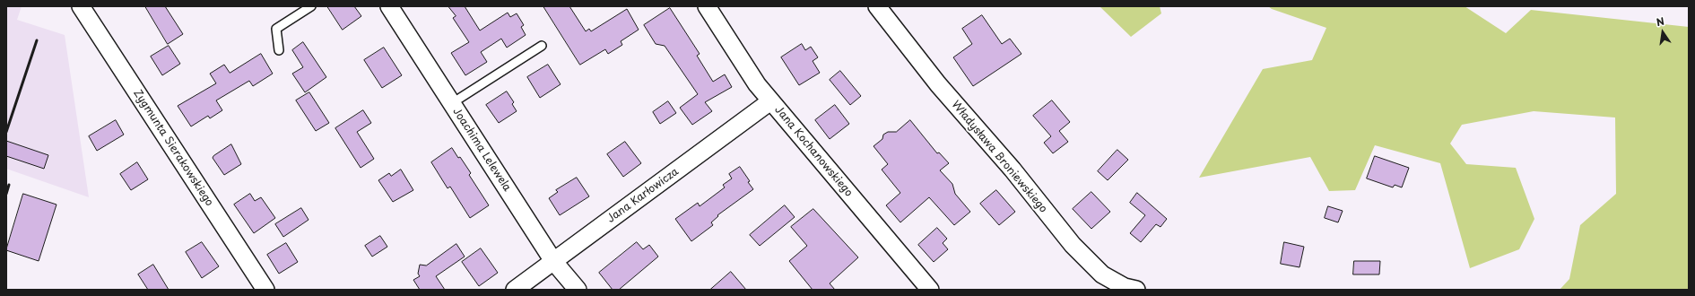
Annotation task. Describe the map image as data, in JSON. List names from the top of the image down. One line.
{"streets":{"street":["Zygmunta Sierakowskiego","Joachima Lelewela","Jana Kochanowskiego","Władysława Broniewskiego","Jana Karłowicza"]},"crossings":[["Joachima Lelewela","Jana Karłowicza"],["Jana Kochanowskiego","Jana Karłowicza"]],"north":"top"}
